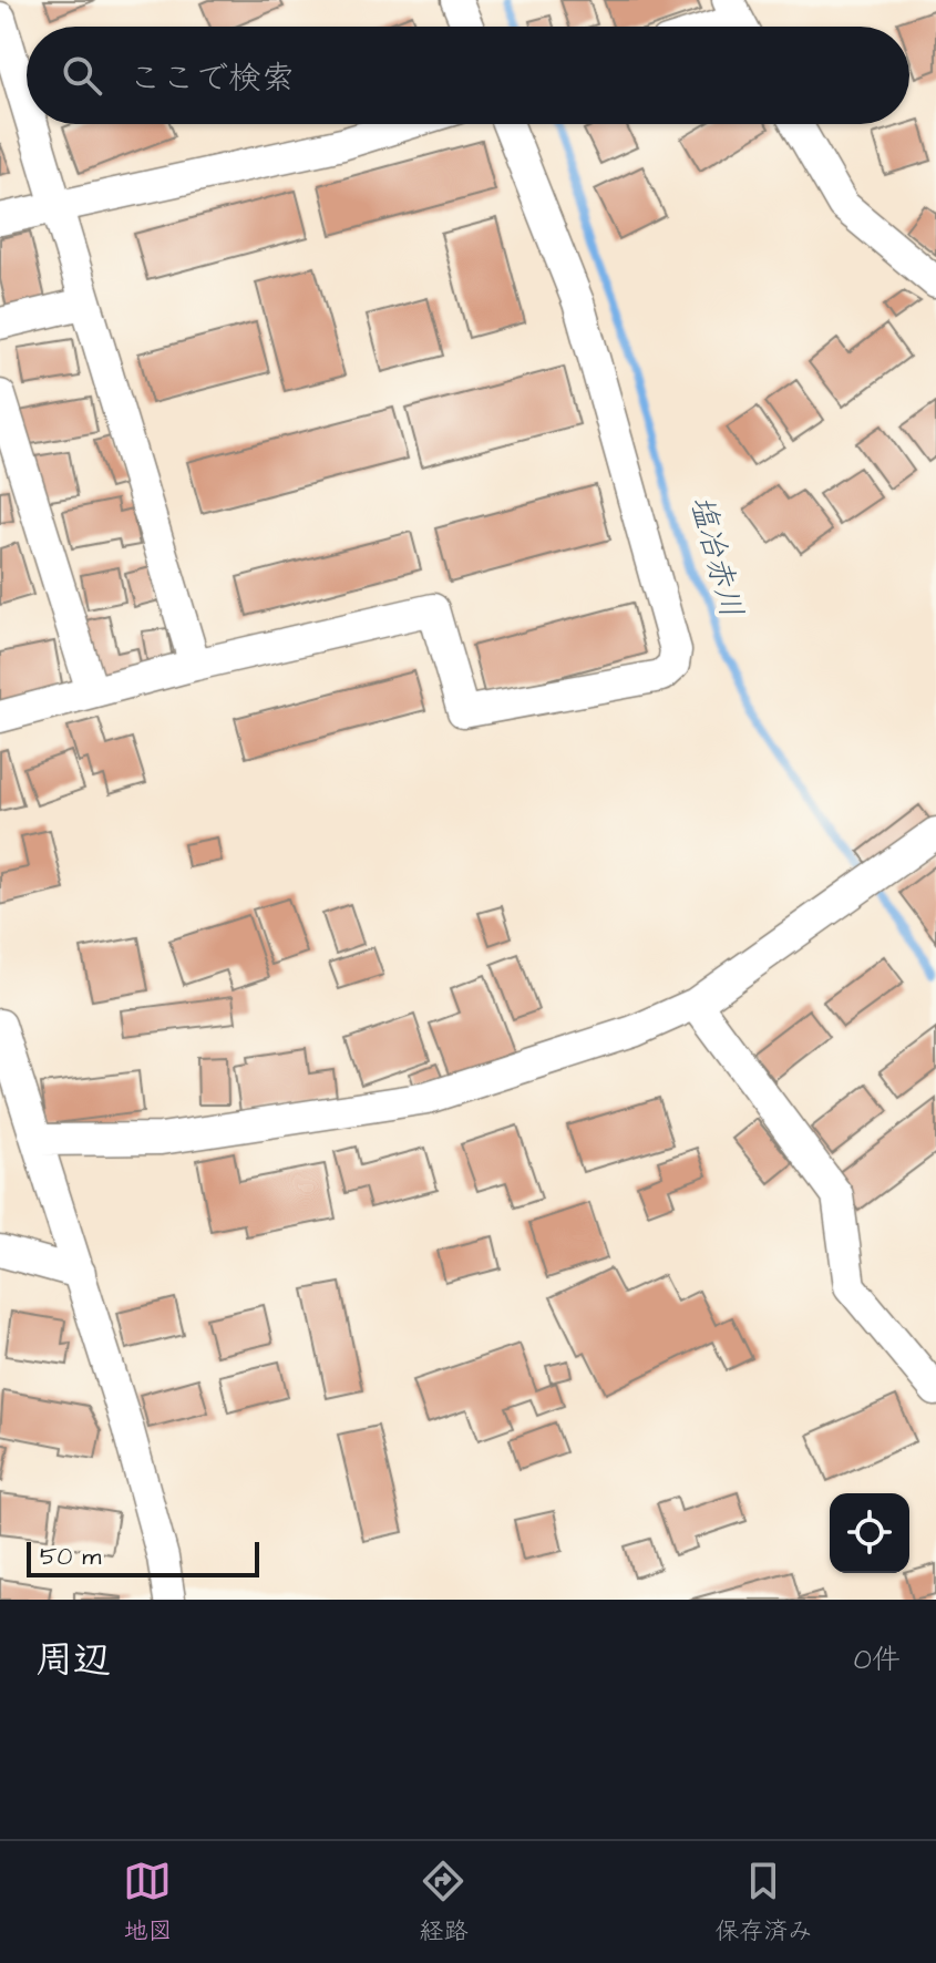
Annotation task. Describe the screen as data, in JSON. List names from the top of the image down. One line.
{"water":["塩冶赤川"],"scale_bar":"50 m","page":{"search":"ここで検索","scale":"50 m","heading":["周辺","0件"],"nav":["地図","経路","保存済み"]}}
